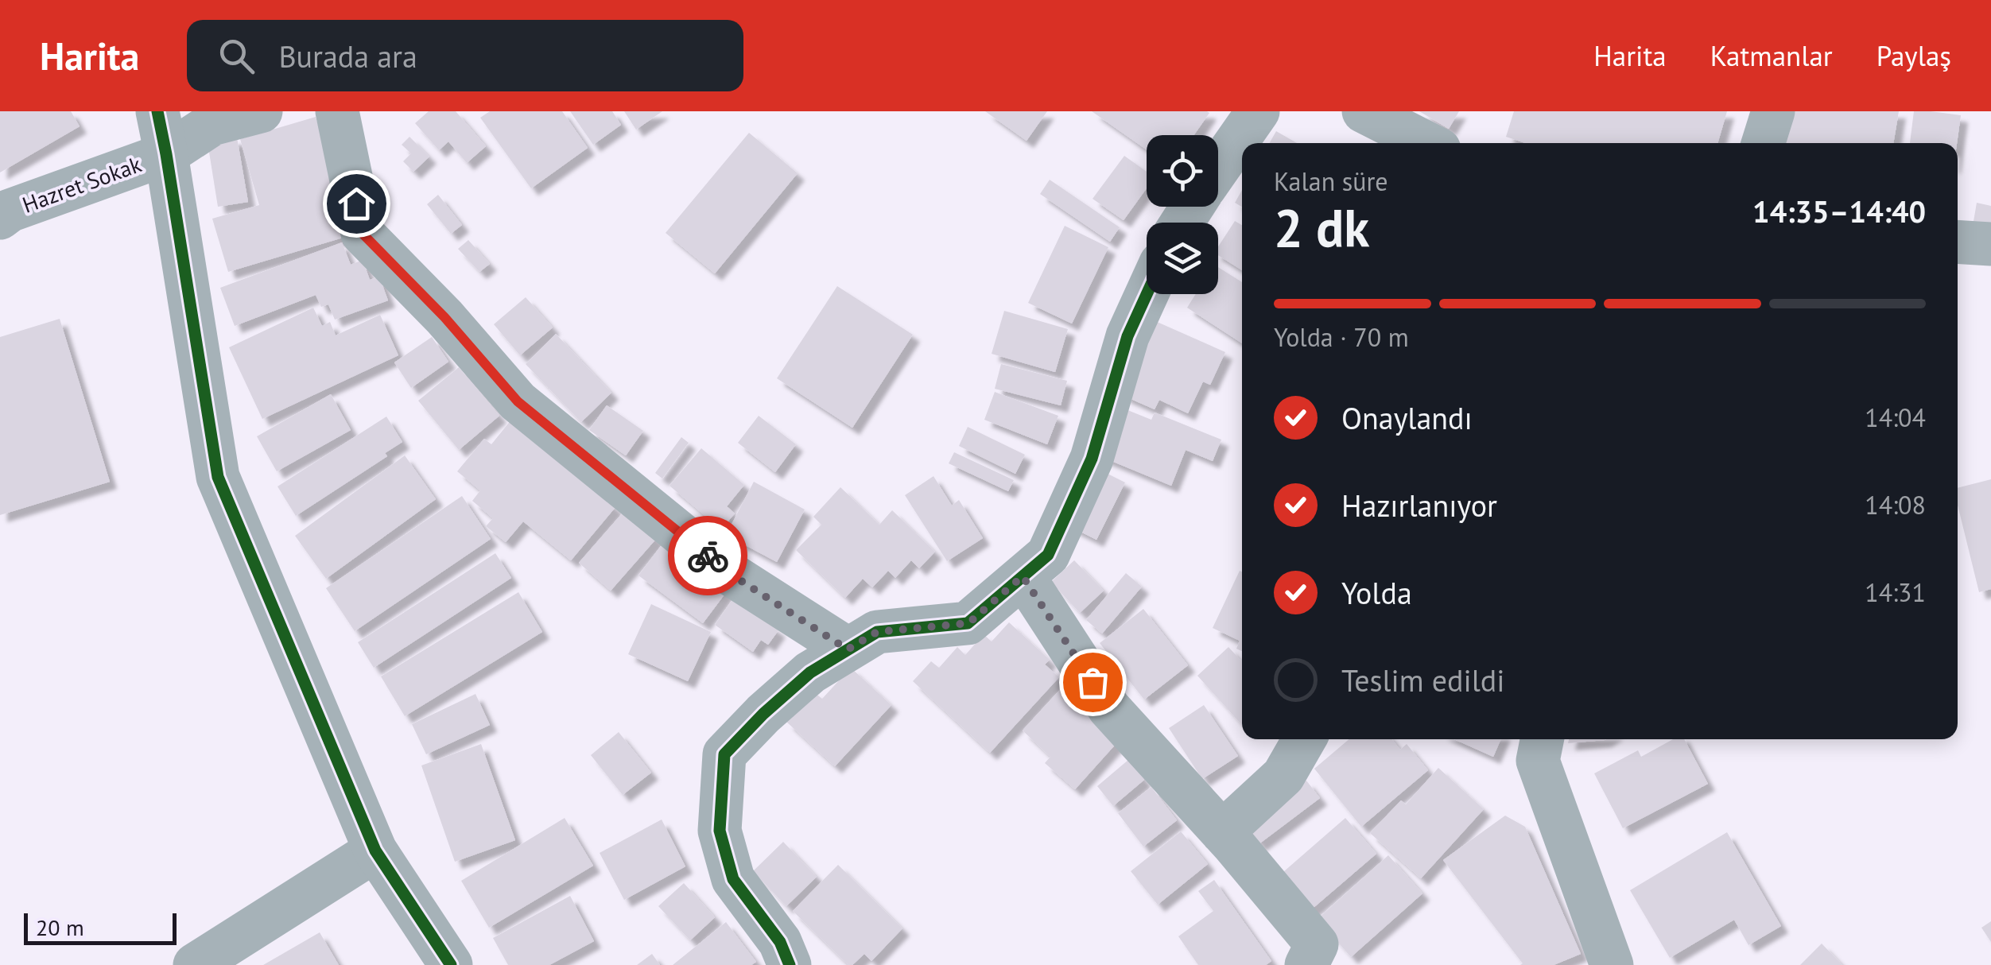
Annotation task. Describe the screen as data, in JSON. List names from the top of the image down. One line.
{"streets":{"street":["Hazret Sokak"]},"scale_bar":"20 m","page":{"header":"Harita","search":"Burada ara","nav":["Harita","Katmanlar","Paylaş"],"heading":["2 dk","Kalan süre","14:35–14:40"],"bar":"Yolda · 70 m","list":[["Onaylandı","14:04"],["Hazırlanıyor","14:08"],["Yolda","14:31"],"Teslim edildi"],"scale":"20 m"}}
